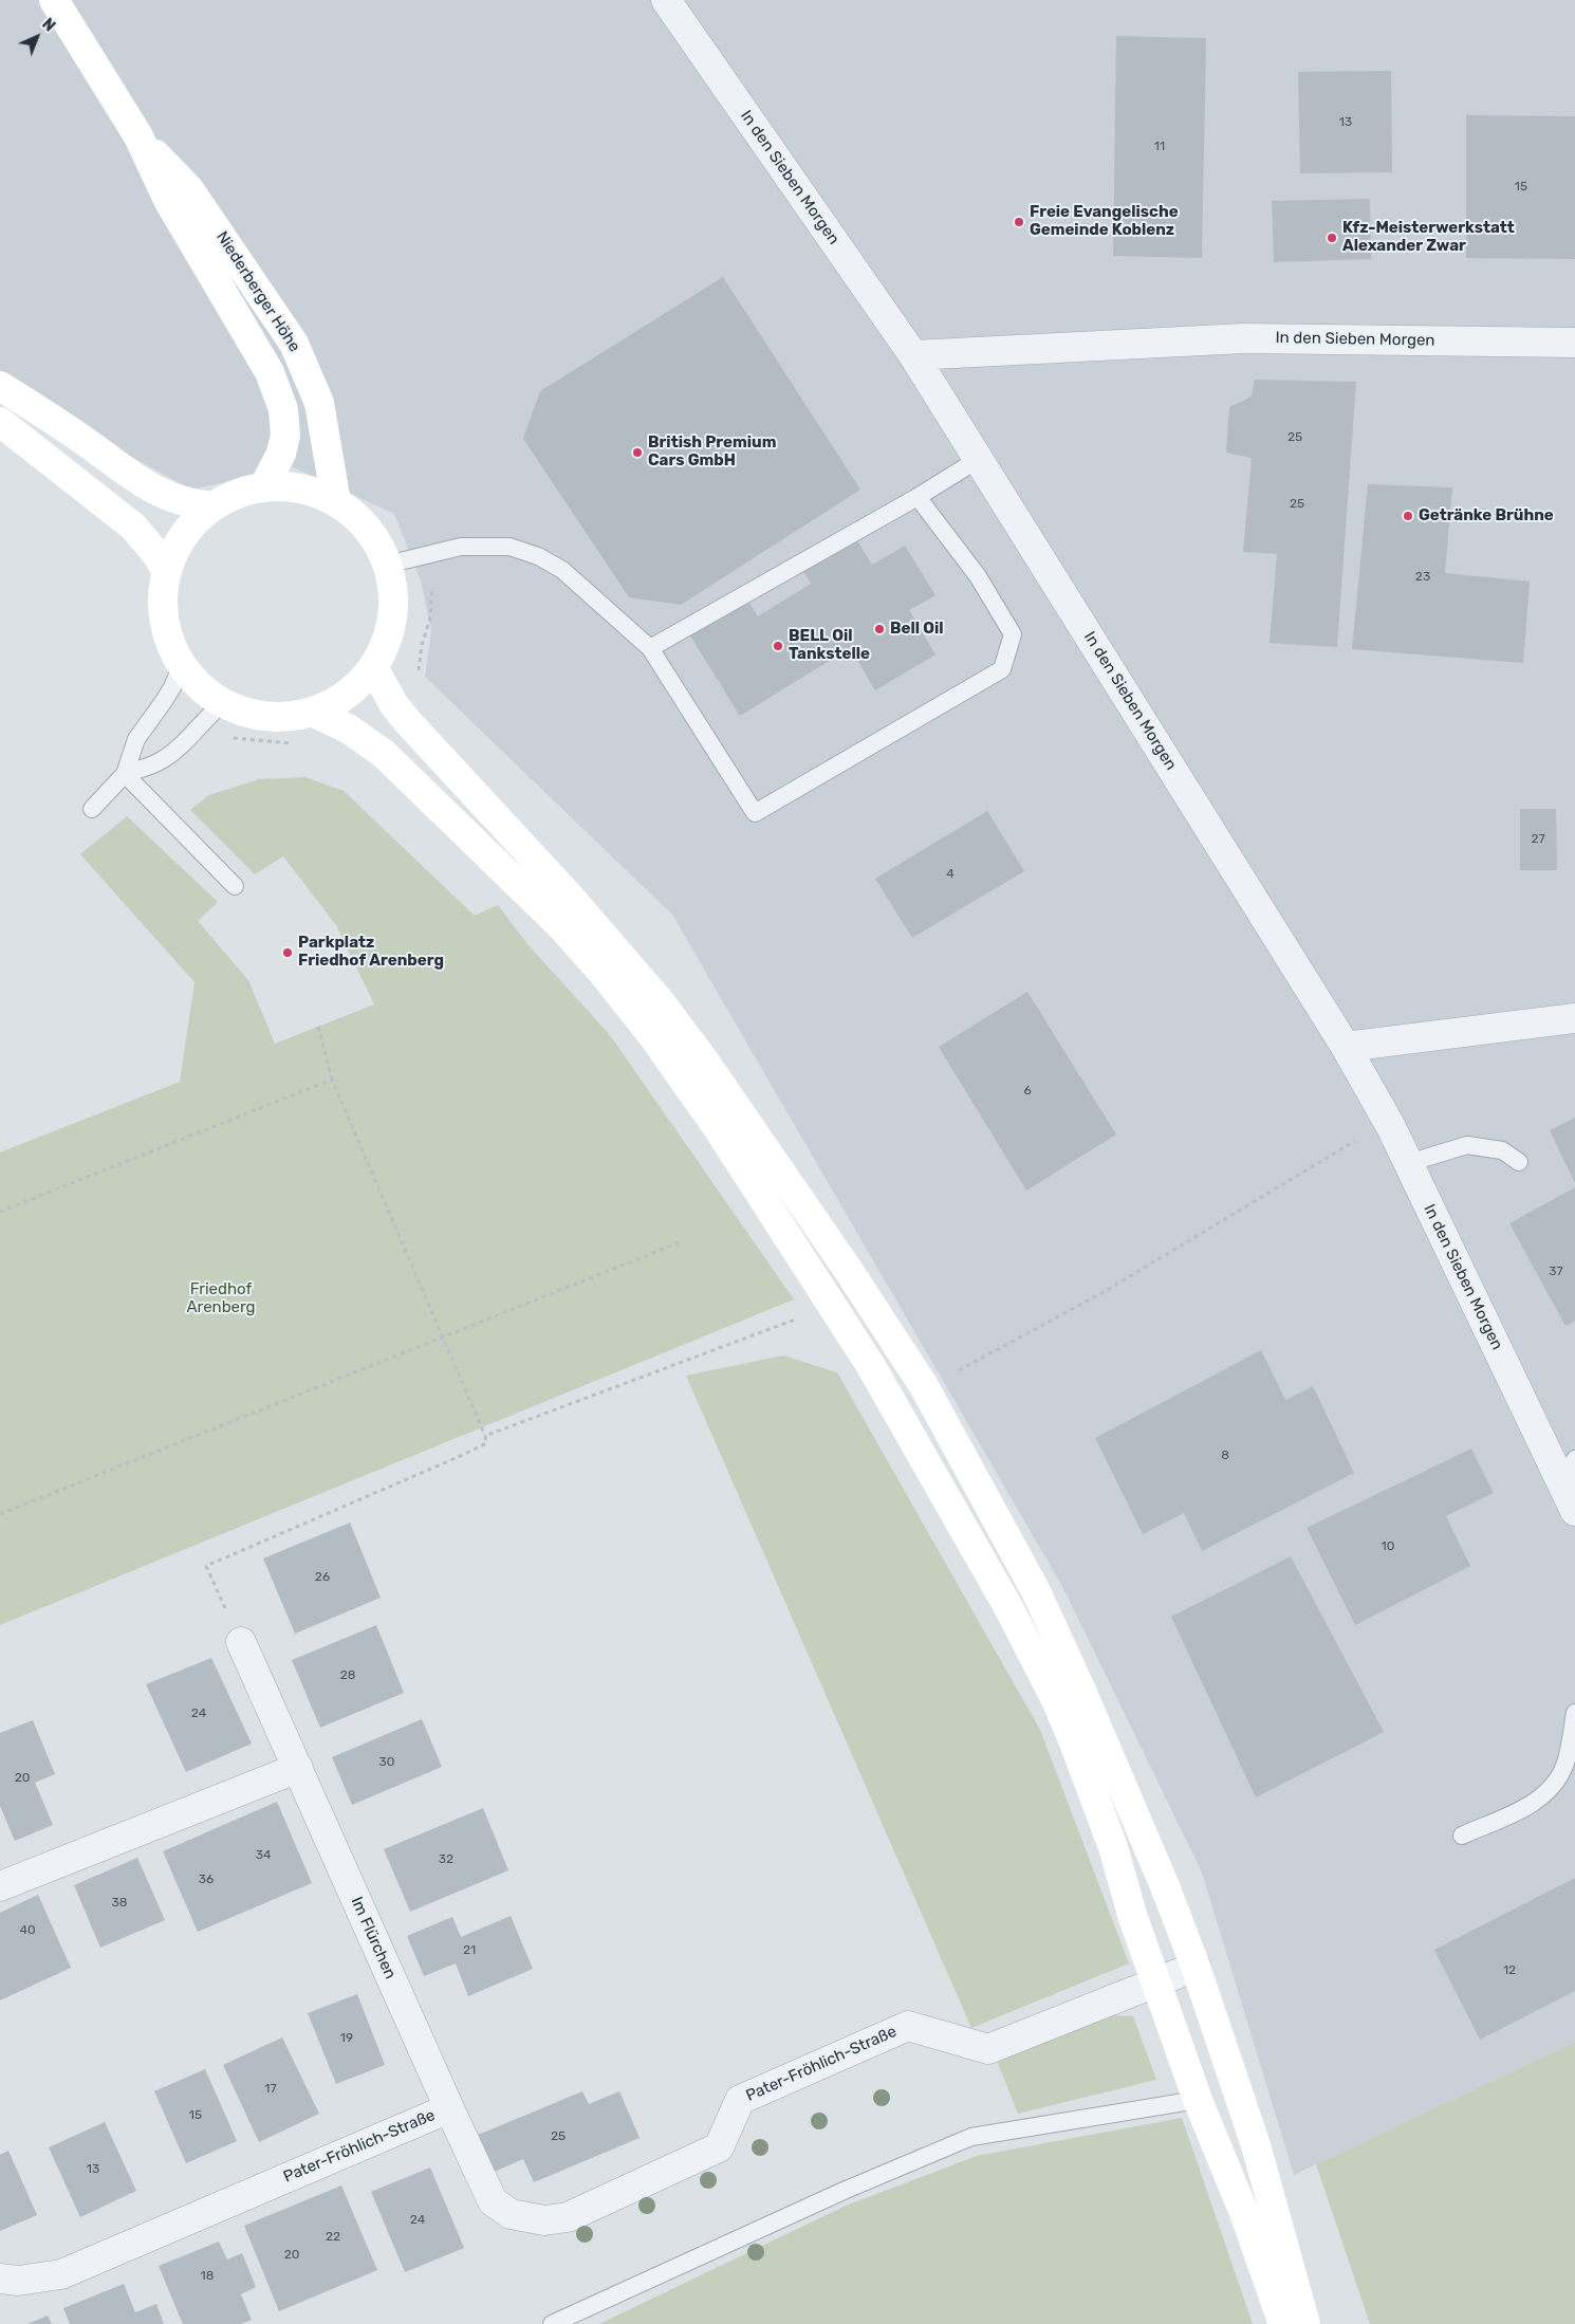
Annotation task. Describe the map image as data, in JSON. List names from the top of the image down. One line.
{"streets":{"main road":["Niederberger Höhe"],"street":["In den Sieben Morgen","Im Flürchen","Pater-Fröhlich-Straße"]},"crossings":[["Im Flürchen","Pater-Fröhlich-Straße"]],"parks":["Friedhof Arenberg"],"places":["Freie Evangelische Gemeinde Koblenz","Kfz-Meisterwerkstatt Alexander Zwar","British Premium Cars GmbH","Getränke Brühne","Bell Oil","BELL Oil Tankstelle","Parkplatz Friedhof Arenberg"],"house_numbers":["13","11","15","25","25","23","27","4","6","37","8","10","26","28","24","30","20","34","32","36","38","40","21","12","19","17","15","25","13","24","22","20","18"],"north":"top right"}
